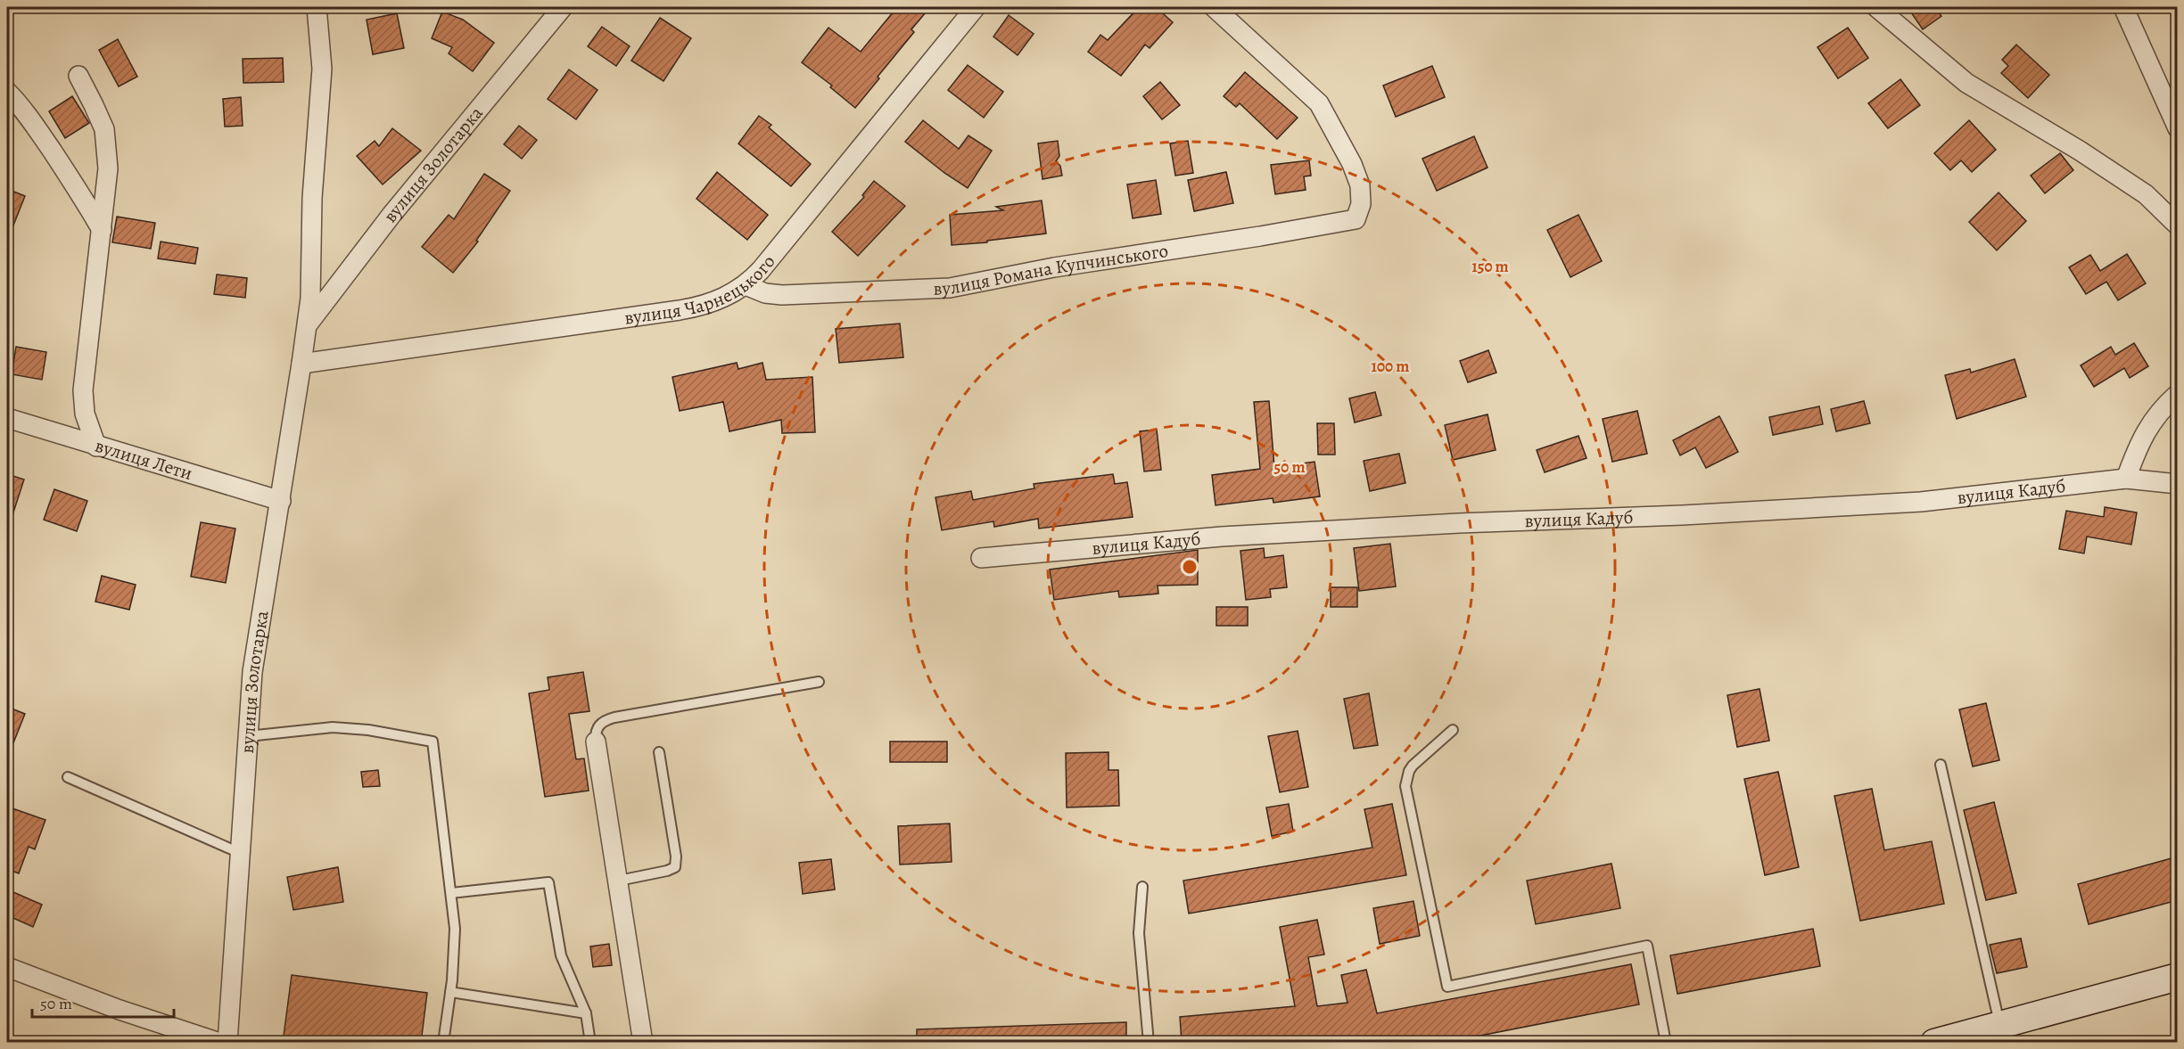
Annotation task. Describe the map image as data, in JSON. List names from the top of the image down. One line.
{"streets":{"street":["вулиця Золотарка","вулиця Романа Купчинського","вулиця Чарнецького","вулиця Лети","вулиця Кадуб"]},"crossings":[["вулиця Золотарка","вулиця Чарнецького"],["вулиця Золотарка","вулиця Лети"],["вулиця Романа Купчинського","вулиця Чарнецького"]],"scale_bar":"50 m","rings":["150 m","100 m","50 m"]}
